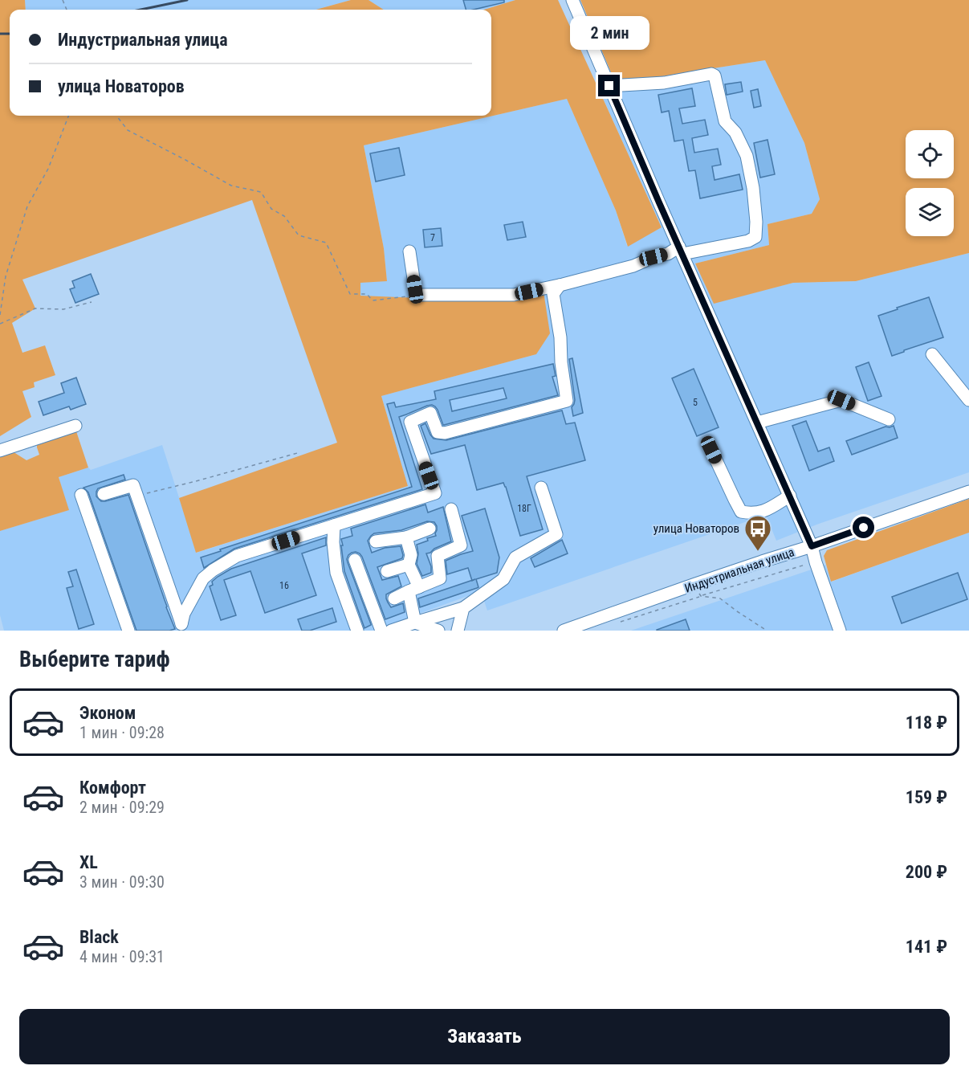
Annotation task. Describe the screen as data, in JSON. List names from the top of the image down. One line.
{"streets":{"street":["Индустриальная улица"]},"places":{"bus stop":["улица Новаторов"]},"house_numbers":["7","5","18Г","16"],"page":{"banner":["Индустриальная улица","улица Новаторов"],"bubble":"2 мин","heading":"Выберите тариф","list":[{"name":"Эконом","note":"1 мин · 09:28","value":"118 ₽"},{"name":"Комфорт","note":"2 мин · 09:29","value":"159 ₽"},{"name":"XL","note":"3 мин · 09:30","value":"200 ₽"},{"name":"Black","note":"4 мин · 09:31","value":"141 ₽"}],"buttons":"Заказать"}}
